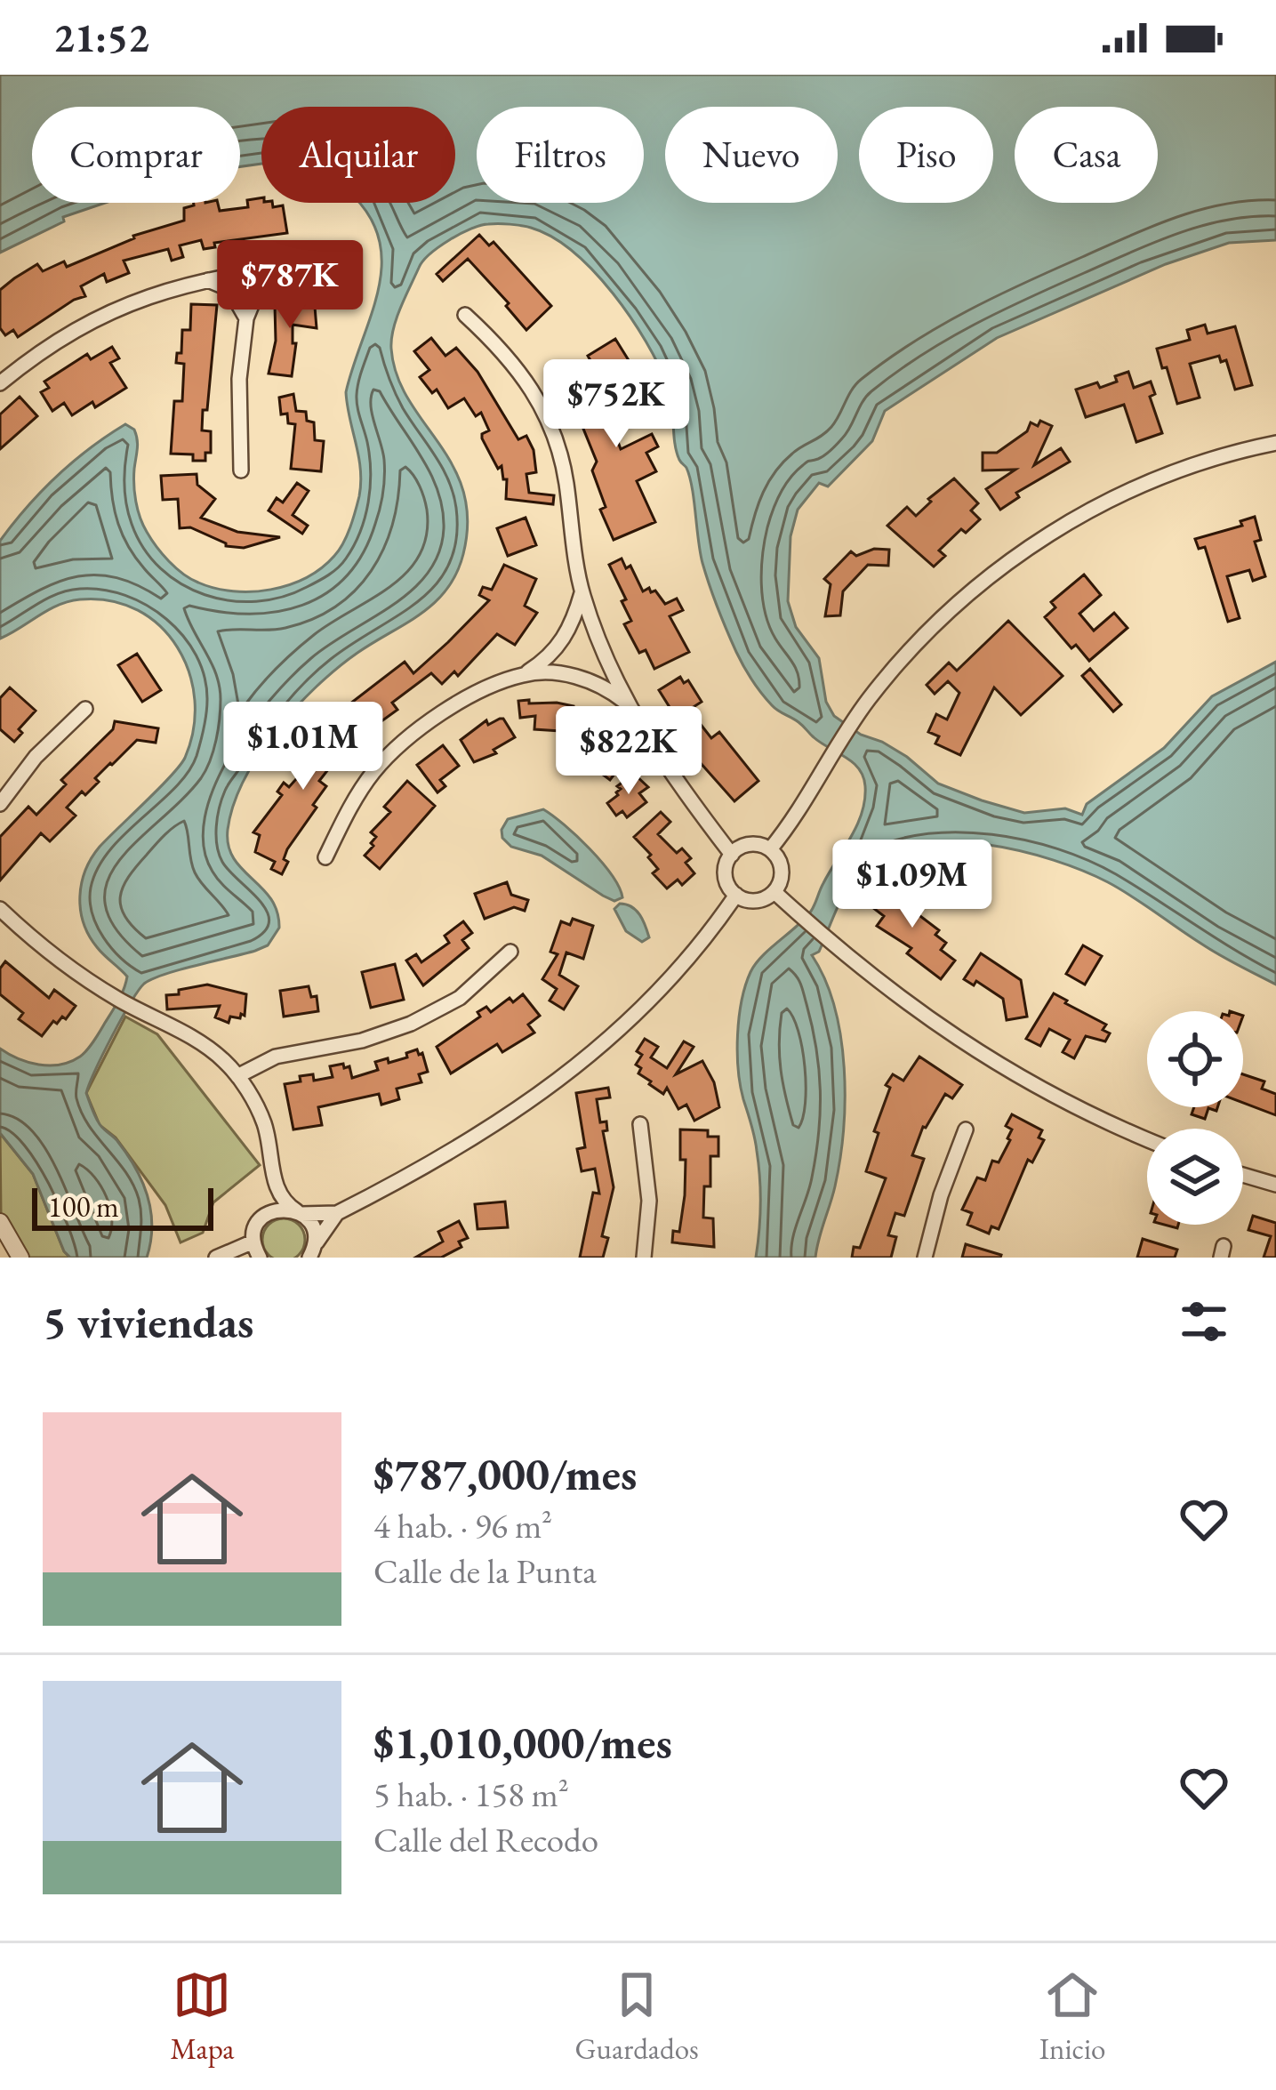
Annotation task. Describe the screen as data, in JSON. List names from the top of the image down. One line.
{"scale_bar":"100 m","page":{"status":"21:52","chip":["Comprar","Alquilar","Filtros","Nuevo","Piso","Casa"],"price":["$787K","$752K","$1.01M","$822K","$1.09M"],"scale":"100 m","heading":"5 viviendas","list":[{"name":"$787,000/mes","note":"4 hab. · 96 m² · Calle de la Punta"},{"name":"$1,010,000/mes","note":"5 hab. · 158 m² · Calle del Recodo"}],"tabs":["Mapa","Guardados","Inicio"]}}
